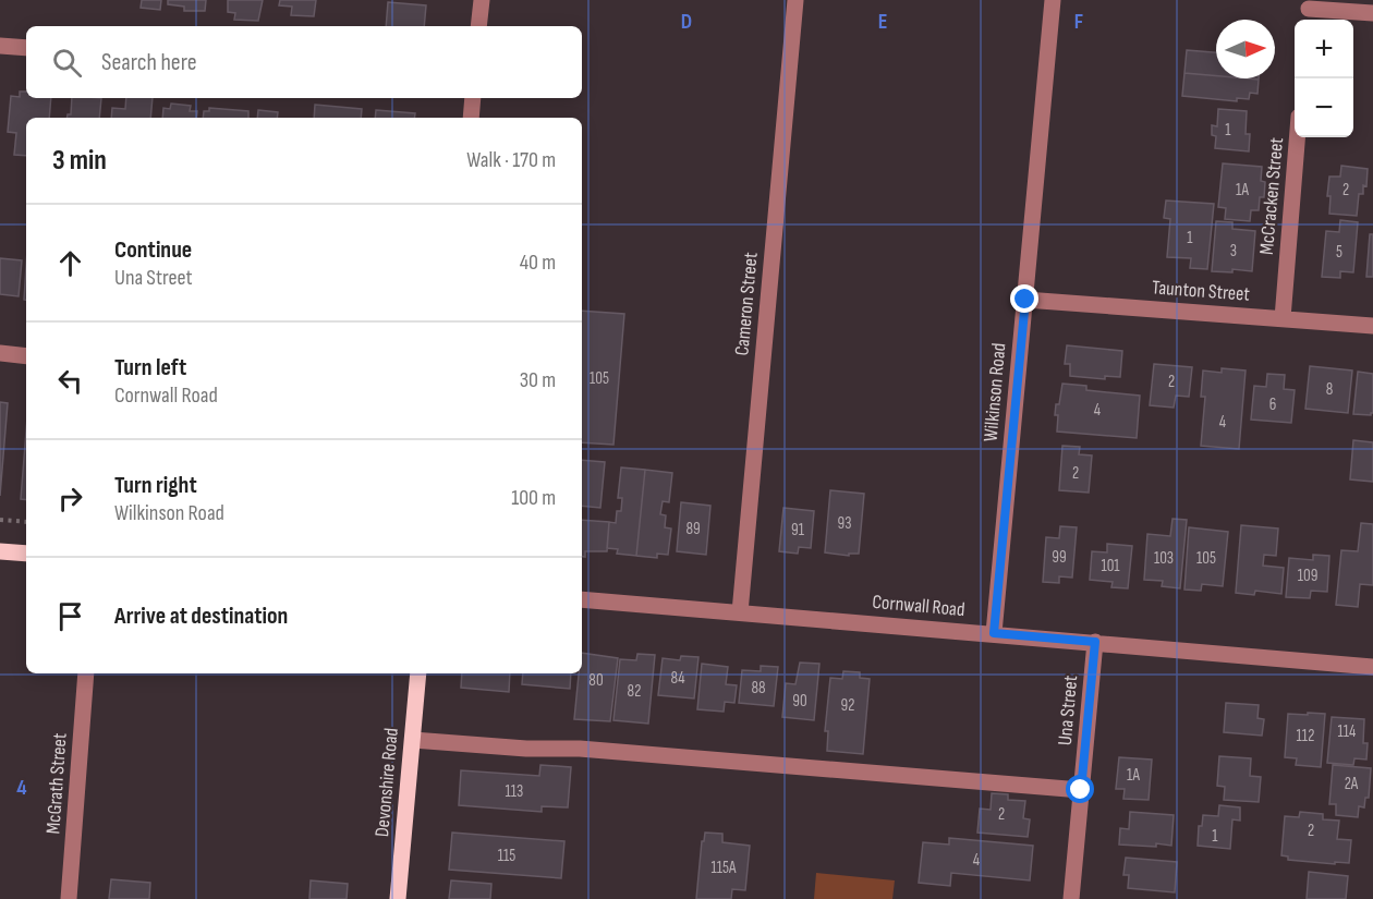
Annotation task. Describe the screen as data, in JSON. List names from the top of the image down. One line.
{"streets":{"main road":["Devonshire Road"],"street":["McCracken Street","Taunton Street","Cameron Street","Wilkinson Road","Cornwall Road","Una Street","McGrath Street"]},"crossings":[["McCracken Street","Taunton Street"],["Taunton Street","Wilkinson Road"],["Cameron Street","Cornwall Road"],["Wilkinson Road","Cornwall Road"],["Cornwall Road","Una Street"]],"house_numbers":["1","1A","2","1","3","5","105","2","8","6","4","4","2","93","89","91","99","103","105","101","109","84","80","88","82","90","92","114","112","1A","2A","113","2","2","1","115","4","115A"],"north":"right","page":{"map_buttons":["+","−"],"search":"Search here","heading":["3 min","Walk · 170 m"],"list":[["Continue","Una Street","40 m"],["Turn left","Cornwall Road","30 m"],["Turn right","Wilkinson Road","100 m"],"Arrive at destination"]},"grid":{"columns":["D","E","F"],"rows":["4"]}}
